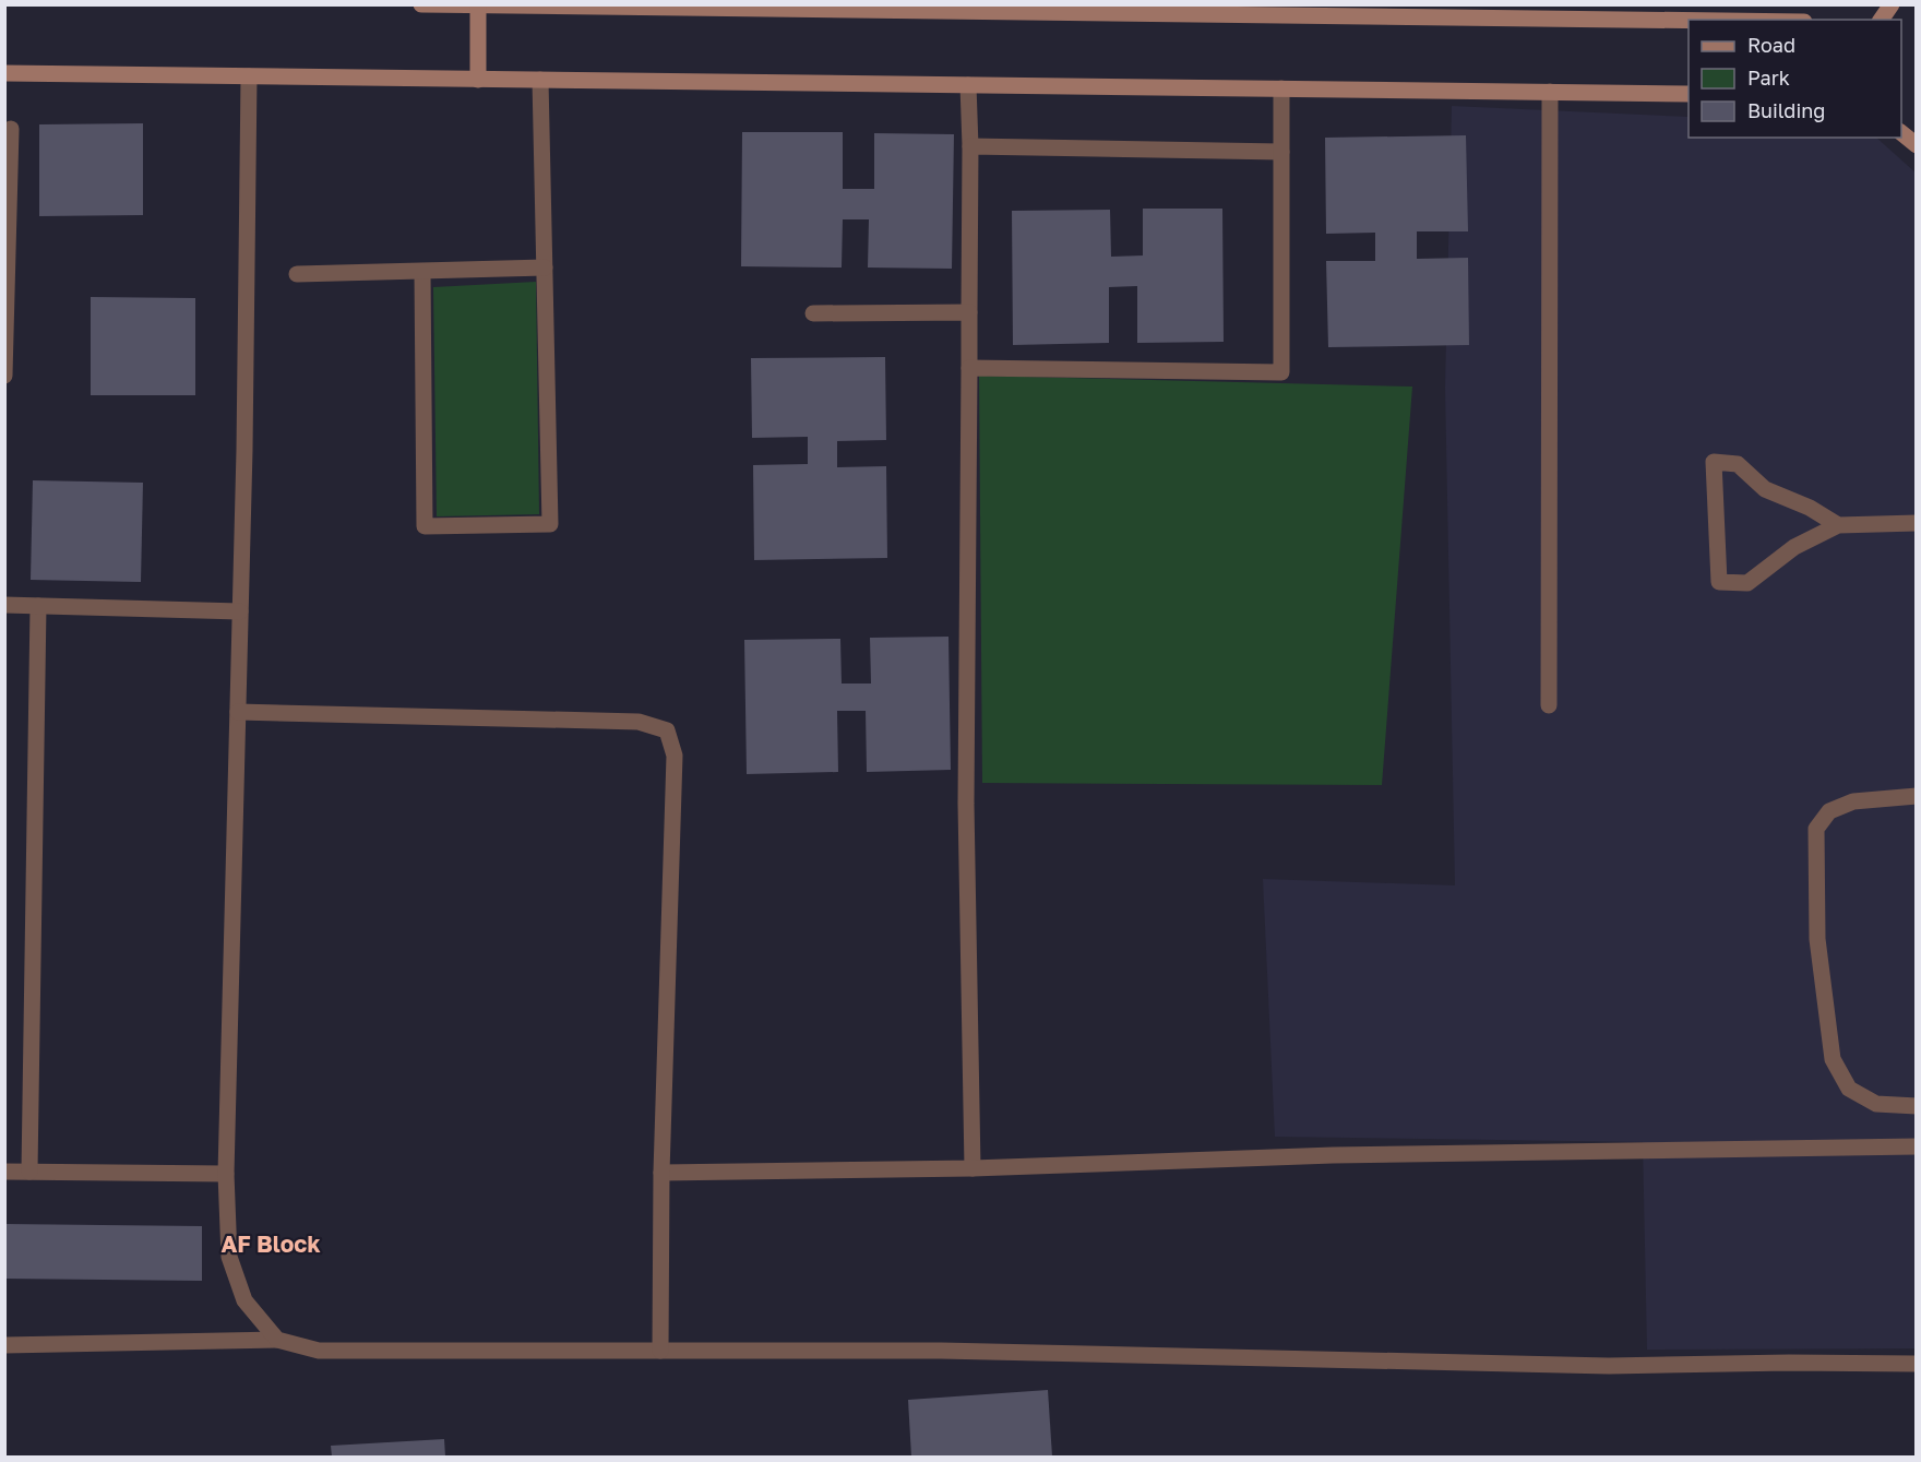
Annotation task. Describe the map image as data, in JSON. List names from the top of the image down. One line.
{"districts":["AF Block"],"legend":["Road","Park","Building"]}
